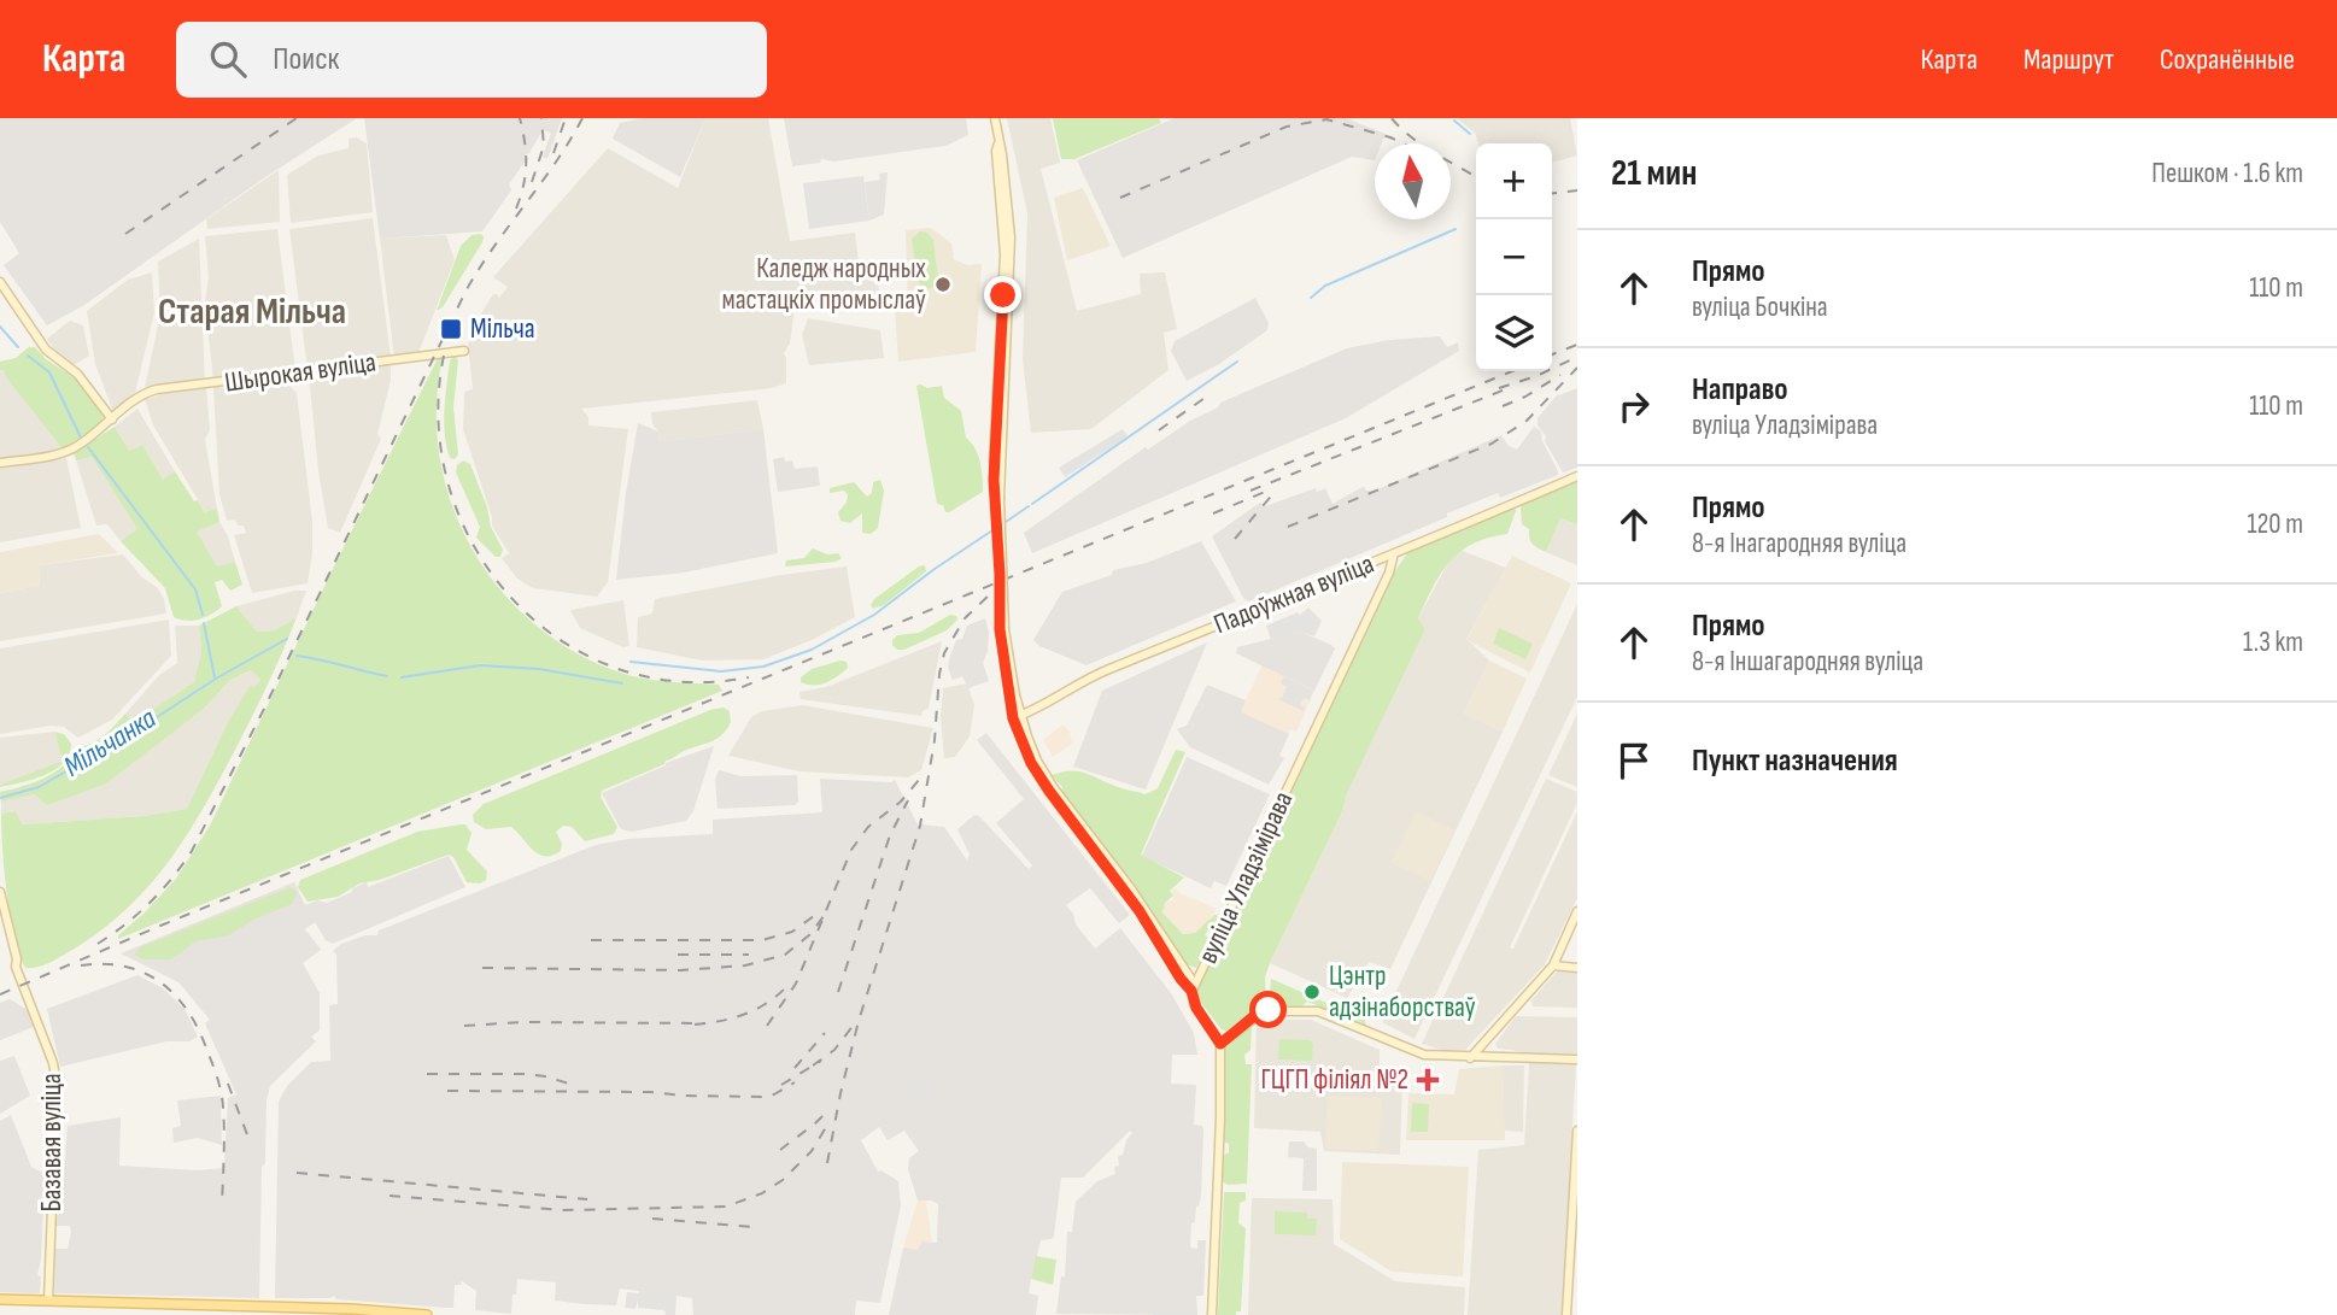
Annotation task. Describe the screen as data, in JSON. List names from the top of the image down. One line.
{"streets":{"main road":["Шырокая вуліца","Падоўжная вуліца","вуліца Уладзімірава","Базавая вуліца"]},"crossings":[["Падоўжная вуліца","вуліца Уладзімірава"]],"districts":["Старая Мільча"],"water":["Мільчанка"],"places":{"other":["Каледж народных мастацкіх промыслаў","Цэнтр адзінаборстваў"],"transit":["Мільча"],"health":["ГЦГП філіял №2"]},"north":"top","page":{"header":"Карта","search":"Поиск","nav":["Карта","Маршрут","Сохранённые"],"heading":["21 мин","Пешком · 1.6 km"],"map_buttons":["+","−"],"list":[["Прямо","вуліца Бочкіна","110 m"],["Направо","вуліца Уладзімірава","110 m"],["Прямо","8-я Інагародняя вуліца","120 m"],["Прямо","8-я Іншагародняя вуліца","1.3 km"],"Пункт назначения"]}}
